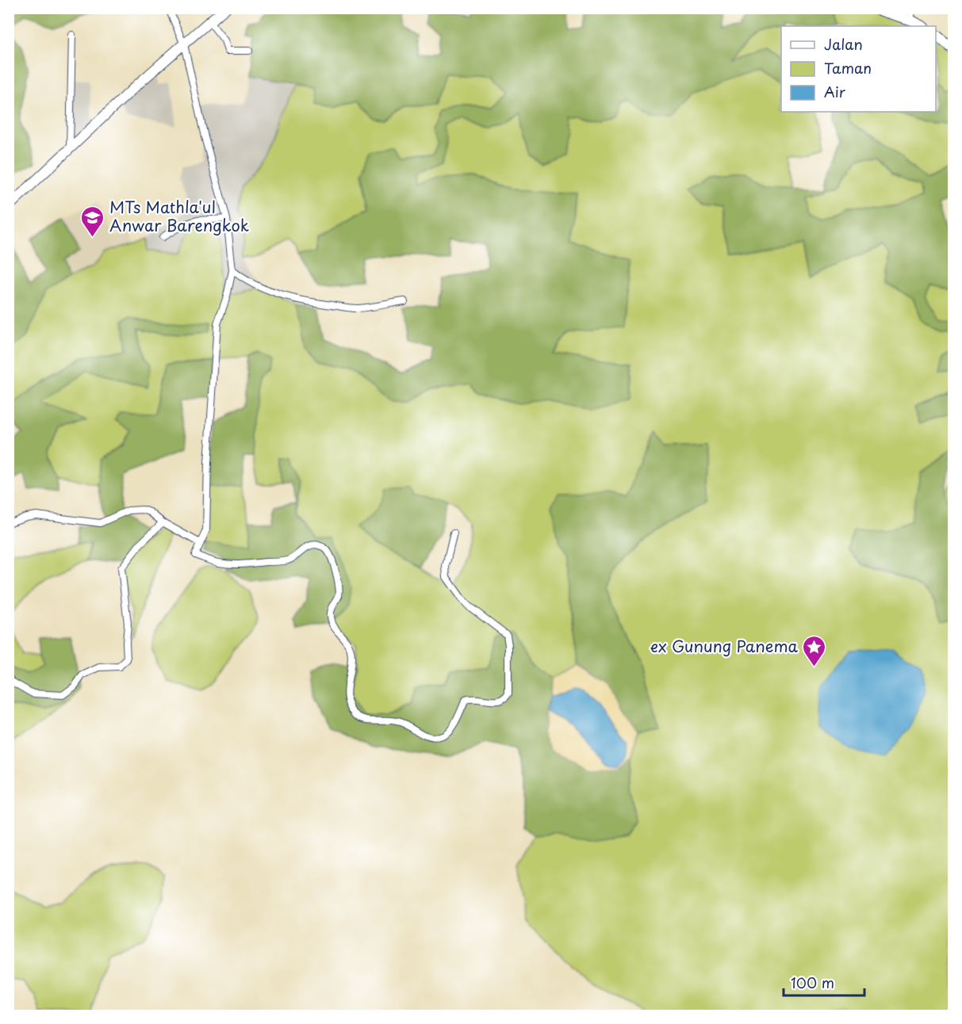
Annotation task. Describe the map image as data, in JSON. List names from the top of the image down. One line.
{"places":{"school or university":["MTs Mathla'ul Anwar Barengkok"],"place":["ex Gunung Panema"]},"legend":["Jalan","Taman","Air"],"scale_bar":"100 m"}
